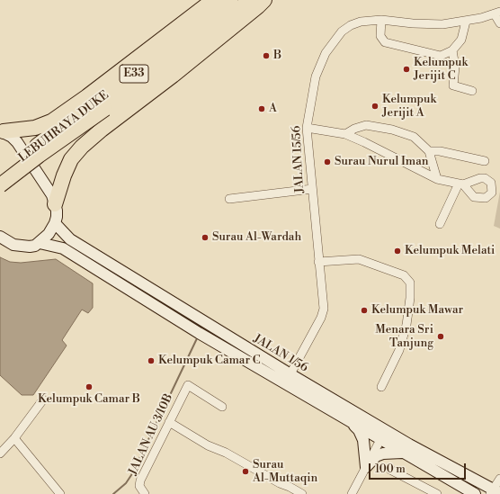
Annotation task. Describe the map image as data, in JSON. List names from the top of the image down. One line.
{"streets":{"highway":["E33","LEBUHRAYA DUKE"],"main road":["JALAN 1/56"],"street":["JALAN 15/56","JALAN AU 3/10B"]},"crossings":[["JALAN 15/56","JALAN 1/56"]],"places":["B","Kelumpuk Jerijit C","Kelumpuk Jerijit A","A","Surau Nurul Iman","Surau Al-Wardah","Kelumpuk Melati","Kelumpuk Mawar","Menara Sri Tanjung","Kelumpuk Camar C","Kelumpuk Camar B","Surau Al-Muttaqin"],"scale_bar":"100 m"}
